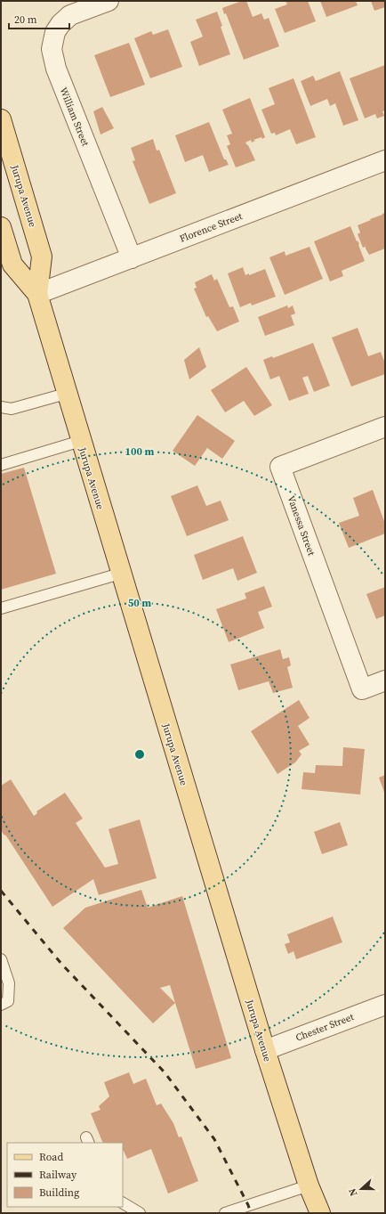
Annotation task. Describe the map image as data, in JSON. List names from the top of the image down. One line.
{"streets":{"main road":["Jurupa Avenue"],"street":["William Street","Florence Street","Vanessa Street","Chester Street"]},"crossings":[["William Street","Florence Street"],["Jurupa Avenue","Florence Street"],["Jurupa Avenue","Chester Street"]],"legend":["Road","Railway","Building"],"scale_bar":"20 m","north":"left","rings":["100 m","50 m"]}
